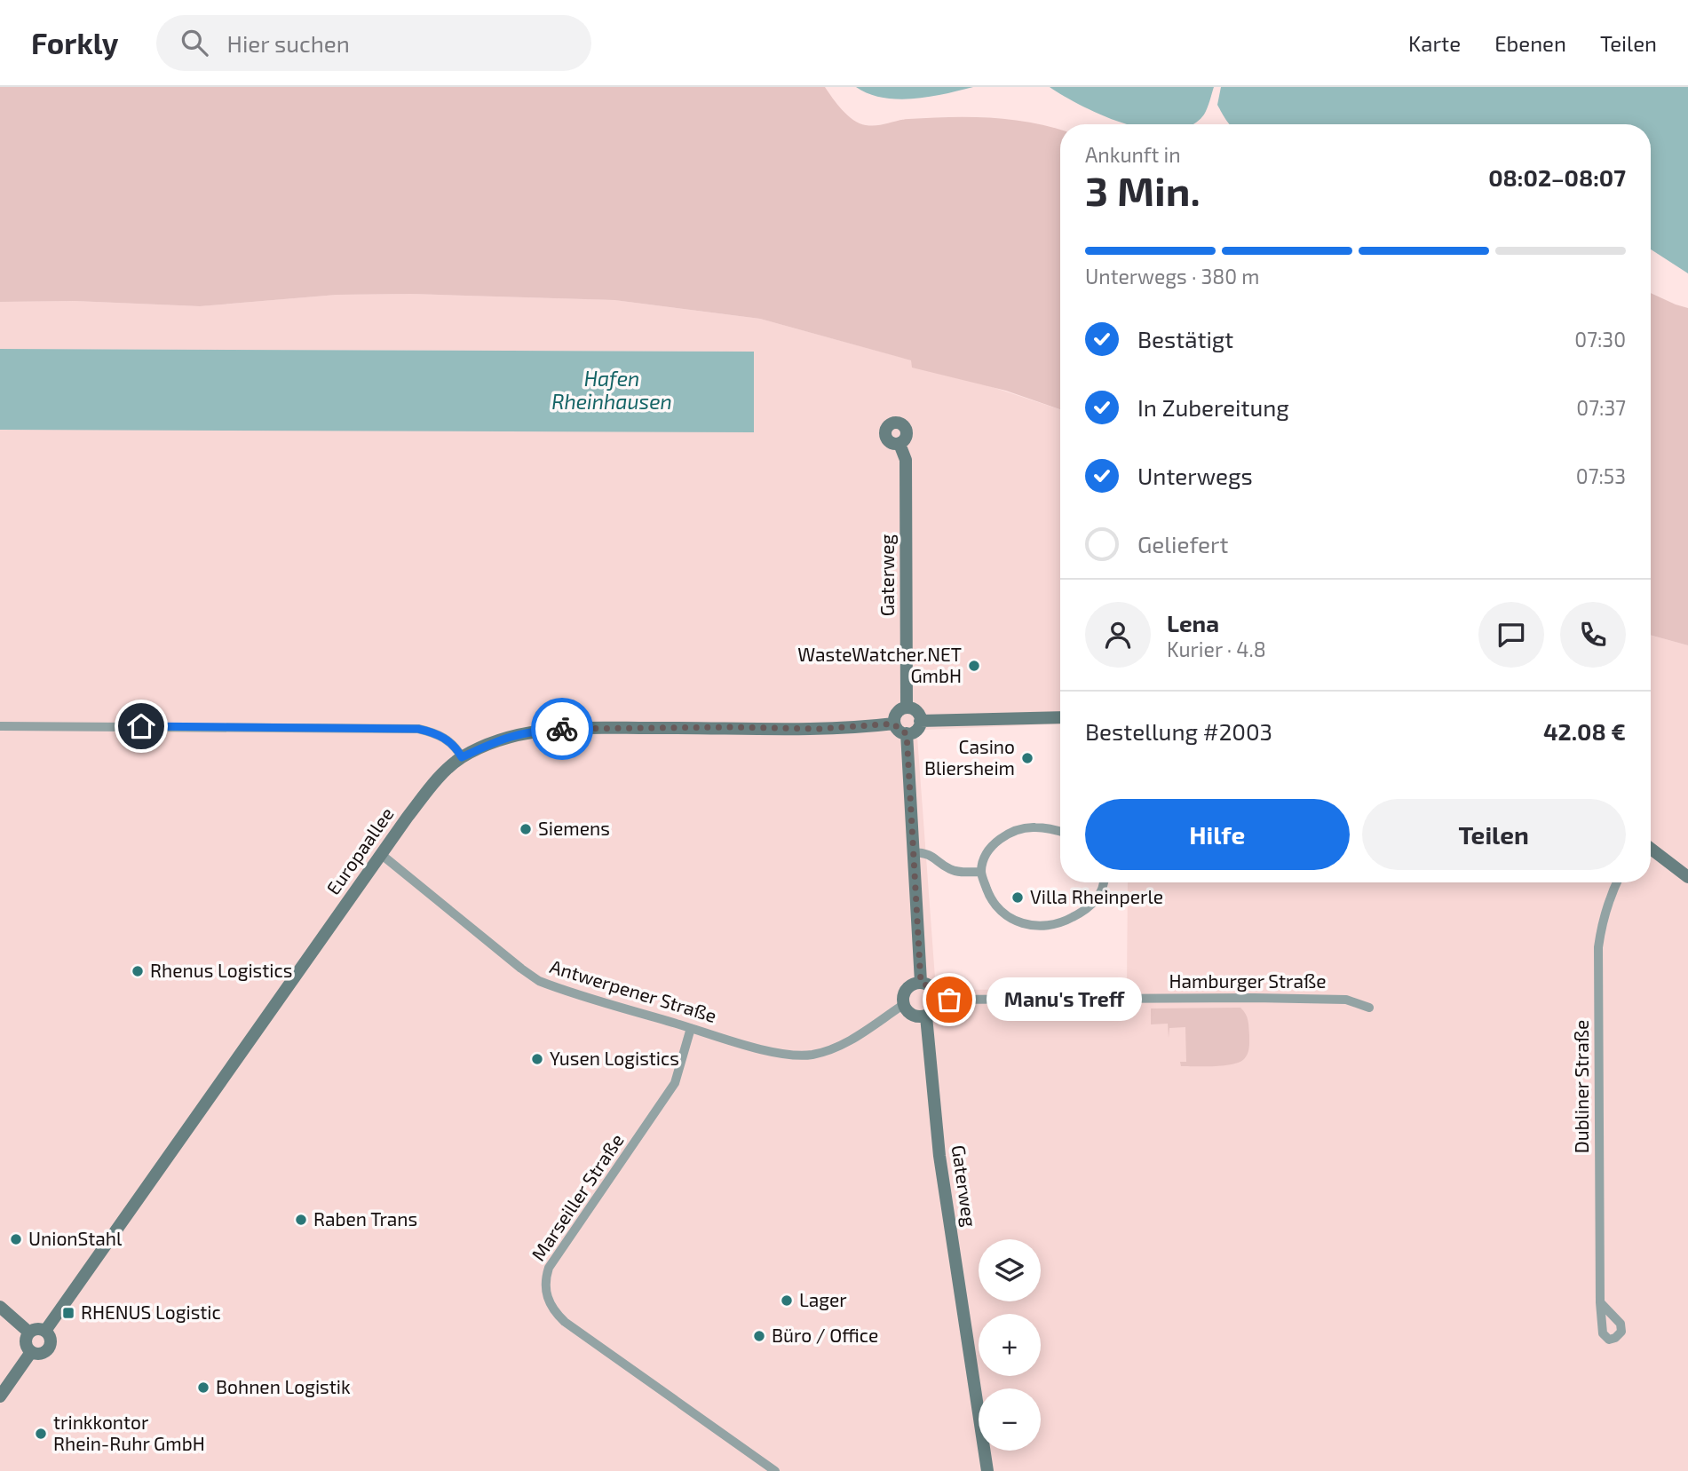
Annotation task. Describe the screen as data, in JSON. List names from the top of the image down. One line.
{"streets":{"main road":["Gaterweg","Europaallee"],"street":["Hamburger Straße","Antwerpener Straße","Dubliner Straße","Marseiller Straße"]},"crossings":[["Gaterweg","Europaallee"],["Gaterweg","Hamburger Straße"],["Gaterweg","Antwerpener Straße"],["Europaallee","Antwerpener Straße"],["Hamburger Straße","Antwerpener Straße"],["Antwerpener Straße","Marseiller Straße"]],"water":["Hafen Rheinhausen"],"places":{"other":["WasteWatcher.NET GmbH","Casino Bliersheim","Siemens","Villa Rheinperle","Rhenus Logistics","Manu's Treff","Yusen Logistics","Raben Trans","UnionStahl","Lager","Büro / Office","Bohnen Logistik","trinkkontor Rhein-Ruhr GmbH"],"transit":["RHENUS Logistic"]},"page":{"header":"Forkly","search":"Hier suchen","nav":["Karte","Ebenen","Teilen"],"heading":["3 Min.","Ankunft in","08:02–08:07"],"panel":["Lena","Kurier · 4.8","Bestellung #2003","42.08 €"],"bar":"Unterwegs · 380 m","list":[["Bestätigt","07:30"],["In Zubereitung","07:37"],["Unterwegs","07:53"],"Geliefert"],"buttons":["Hilfe","Teilen"],"bubble":"Manu's Treff","map_buttons":["+","−"]}}
